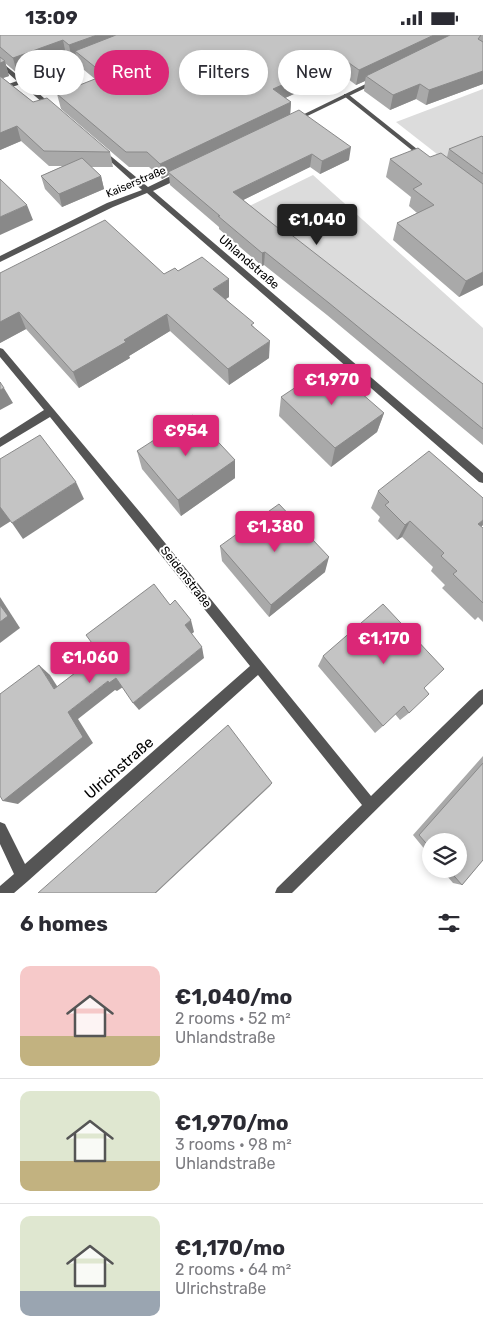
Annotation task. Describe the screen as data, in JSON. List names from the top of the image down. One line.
{"streets":{"street":["Kaiserstraße","Uhlandstraße","Seidenstraße","Ulrichstraße"]},"crossings":[["Kaiserstraße","Uhlandstraße"],["Seidenstraße","Ulrichstraße"]],"page":{"status":"13:09","chip":["Buy","Rent","Filters","New"],"price":["€1,040","€1,970","€954","€1,380","€1,170","€1,060"],"heading":"6 homes","list":[{"name":"€1,040/mo","note":"2 rooms · 52 m² · Uhlandstraße"},{"name":"€1,970/mo","note":"3 rooms · 98 m² · Uhlandstraße"},{"name":"€1,170/mo","note":"2 rooms · 64 m² · Ulrichstraße"}]}}
